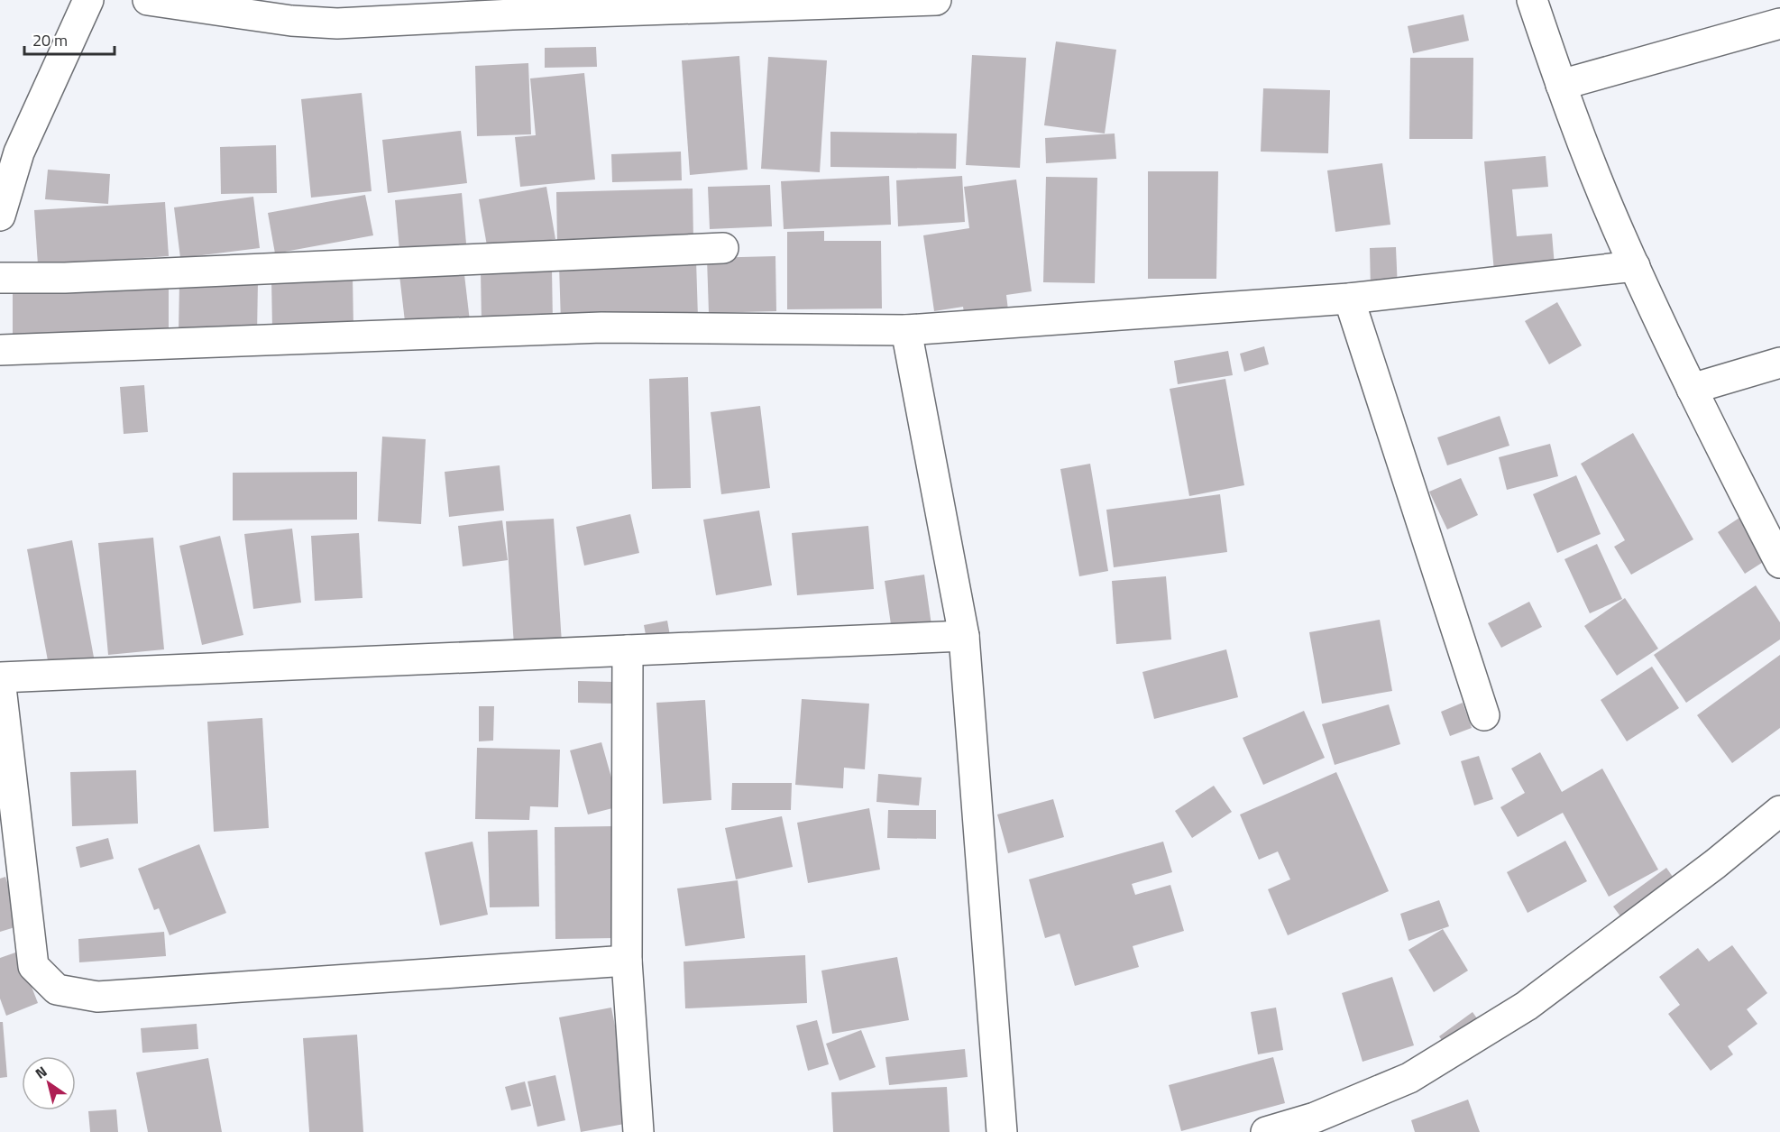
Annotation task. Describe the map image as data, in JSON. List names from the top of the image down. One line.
{"scale_bar":"20 m","north":"top left"}
